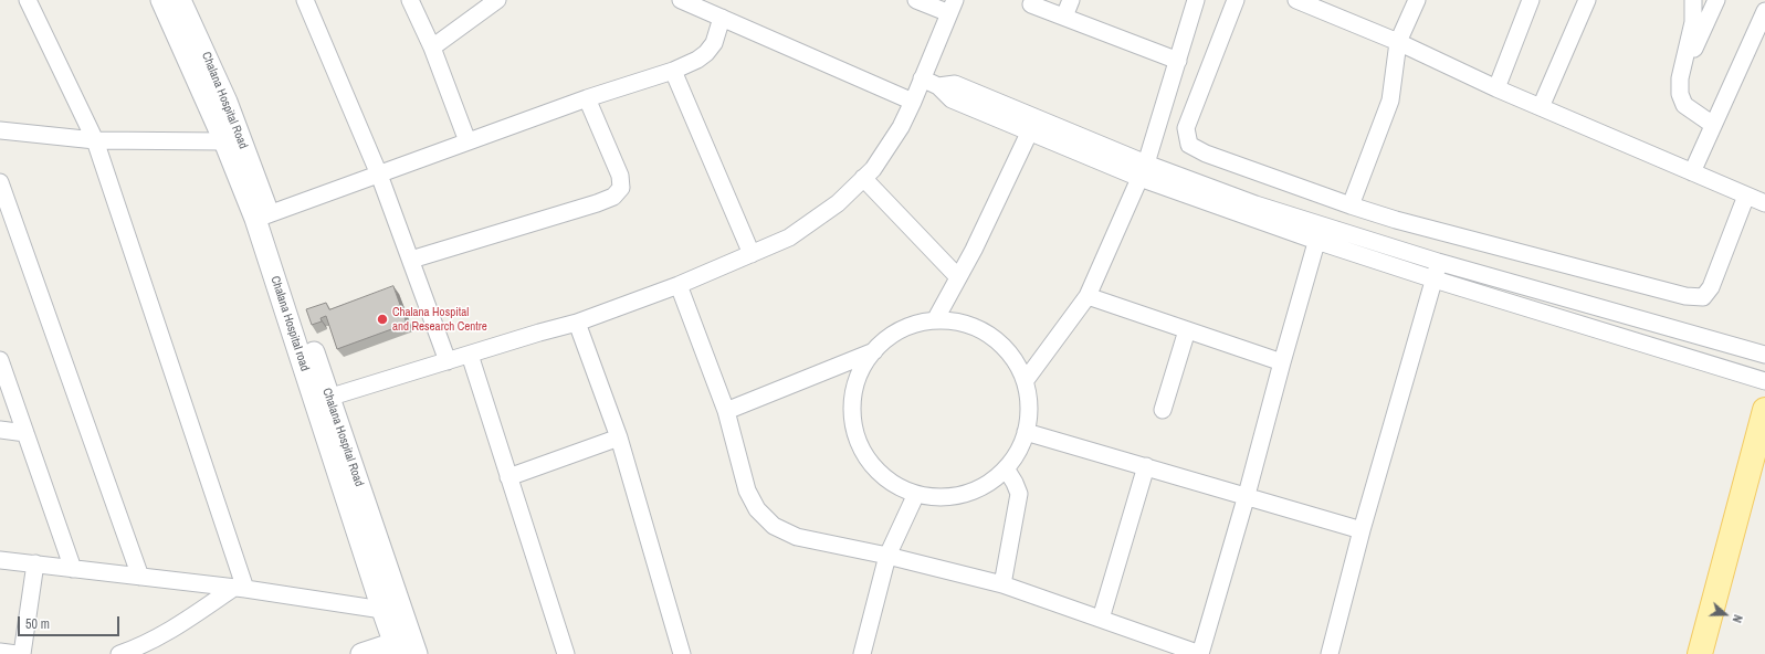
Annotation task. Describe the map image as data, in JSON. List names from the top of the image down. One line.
{"streets":{"street":["Chalana Hospital Road","Chalana Hospital road"]},"crossings":[["Chalana Hospital Road","Chalana Hospital road"]],"places":["Chalana Hospital and Research Centre"],"scale_bar":"50 m","north":"right"}
